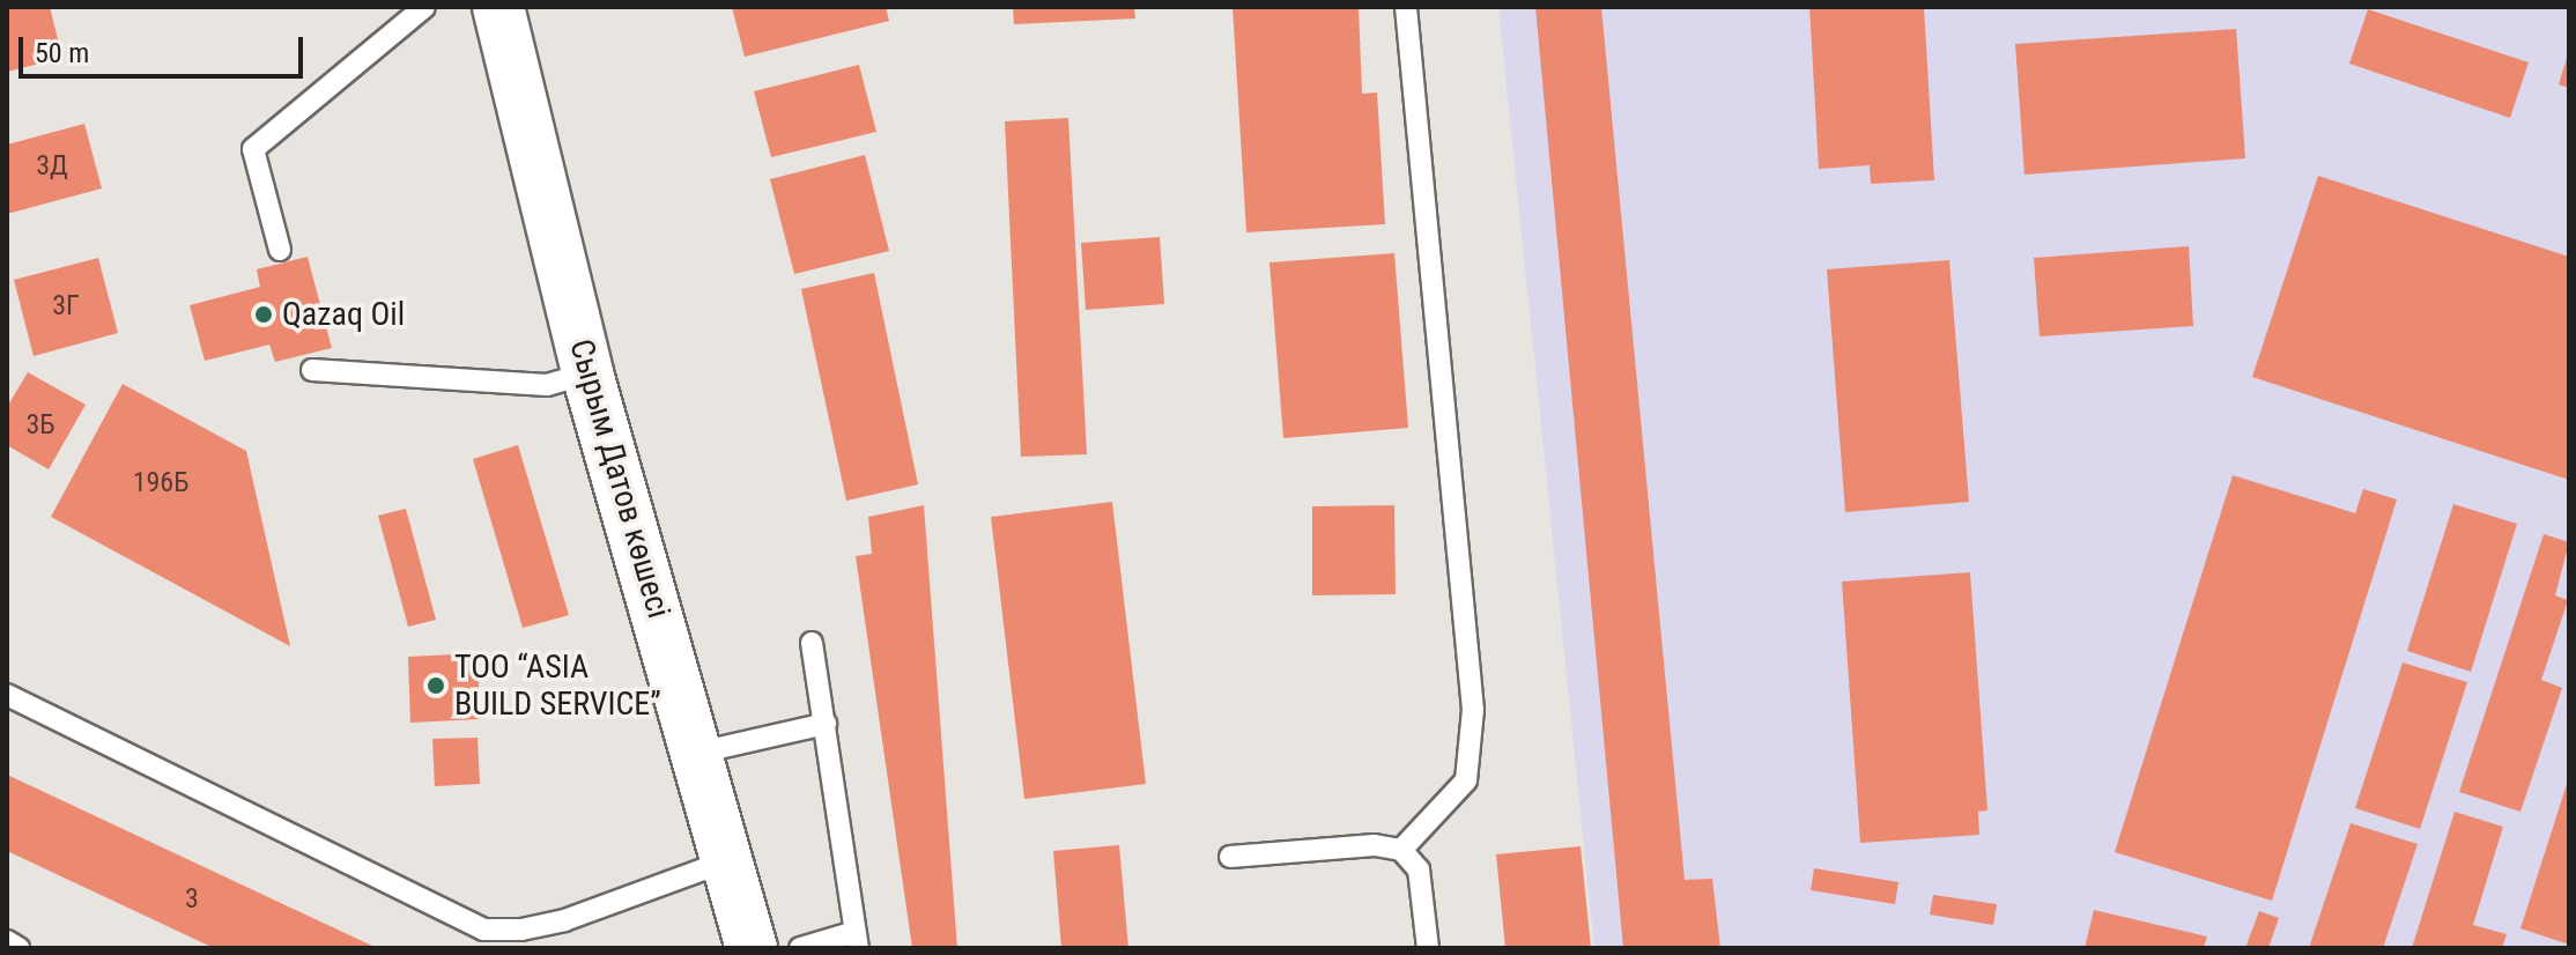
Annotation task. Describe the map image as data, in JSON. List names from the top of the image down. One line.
{"streets":{"main road":["Сырым Датов көшесі"]},"places":["Qazaq Oil","TOO “ASIA BUILD SERVICE”"],"house_numbers":["3Д","3Г","3Б","196Б","3"],"scale_bar":"50 m"}
